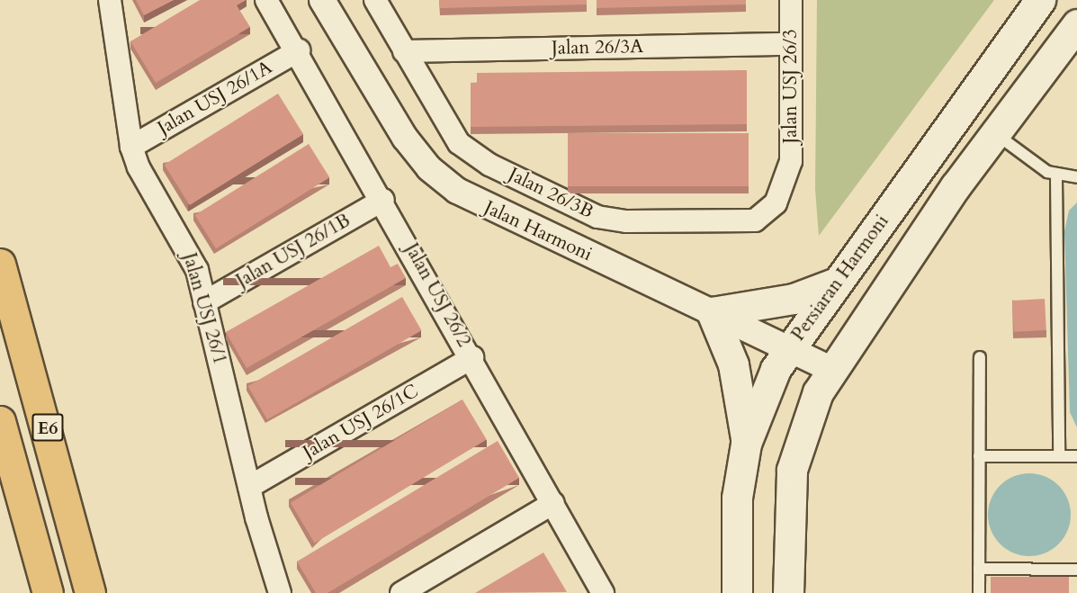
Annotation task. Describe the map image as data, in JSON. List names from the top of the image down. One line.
{"streets":{"highway":["E6"],"main road":["Persiaran Harmoni"],"street":["Jalan 26/3A","Jalan USJ 26/3","Jalan USJ 26/1A","Jalan 26/3B","Jalan Harmoni","Jalan USJ 26/1B","Jalan USJ 26/2","Jalan USJ 26/1","Jalan USJ 26/1C"]},"crossings":[["Jalan 26/3A","Jalan USJ 26/3"],["Jalan 26/3A","Jalan 26/3B"],["Jalan USJ 26/3","Jalan 26/3B"],["Jalan USJ 26/1A","Jalan USJ 26/2"],["Jalan USJ 26/1A","Jalan USJ 26/1"],["Jalan Harmoni","Persiaran Harmoni"],["Jalan USJ 26/1B","Jalan USJ 26/2"],["Jalan USJ 26/1B","Jalan USJ 26/1"],["Jalan USJ 26/2","Jalan USJ 26/1C"],["Jalan USJ 26/1","Jalan USJ 26/1C"]]}
